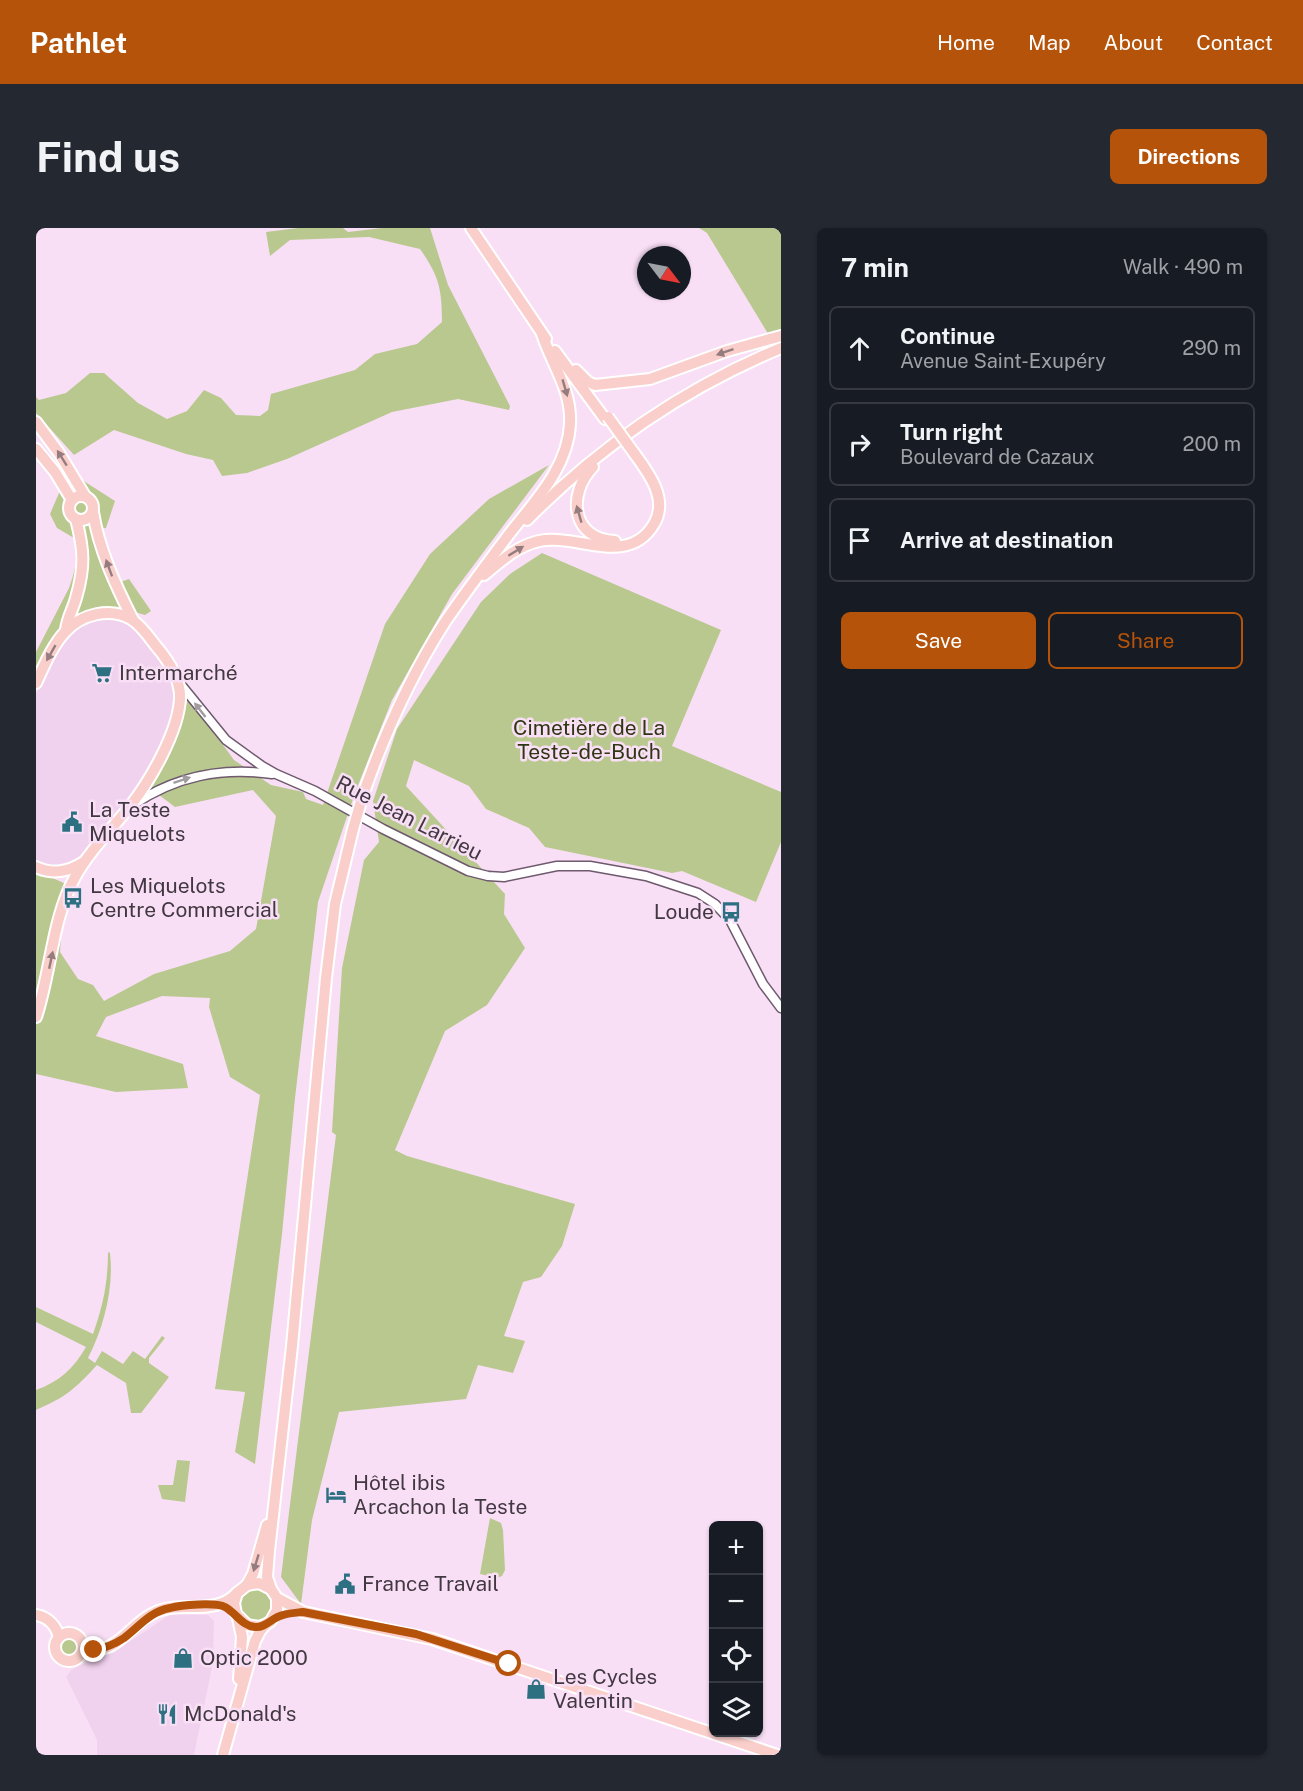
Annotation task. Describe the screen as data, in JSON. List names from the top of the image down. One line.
{"streets":{"street":["Rue Jean Larrieu"]},"parks":["Cimetière de La Teste-de-Buch"],"places":{"supermarket":["Intermarché"],"public building":["La Teste Miquelots","France Travail"],"bus stop":["Les Miquelots Centre Commercial","Loude"],"hotel":["Hôtel ibis Arcachon la Teste"],"shop":["Optic 2000","Les Cycles Valentin"],"restaurant":["McDonald's"]},"north":"bottom right","page":{"header":"Pathlet","nav":["Home","Map","About","Contact"],"buttons":["Directions",["Save","Share"]],"title":"Find us","heading":["7 min","Walk · 490 m"],"list":[["Continue","Avenue Saint-Exupéry","290 m"],["Turn right","Boulevard de Cazaux","200 m"],"Arrive at destination"],"map_buttons":["+","−"]}}
